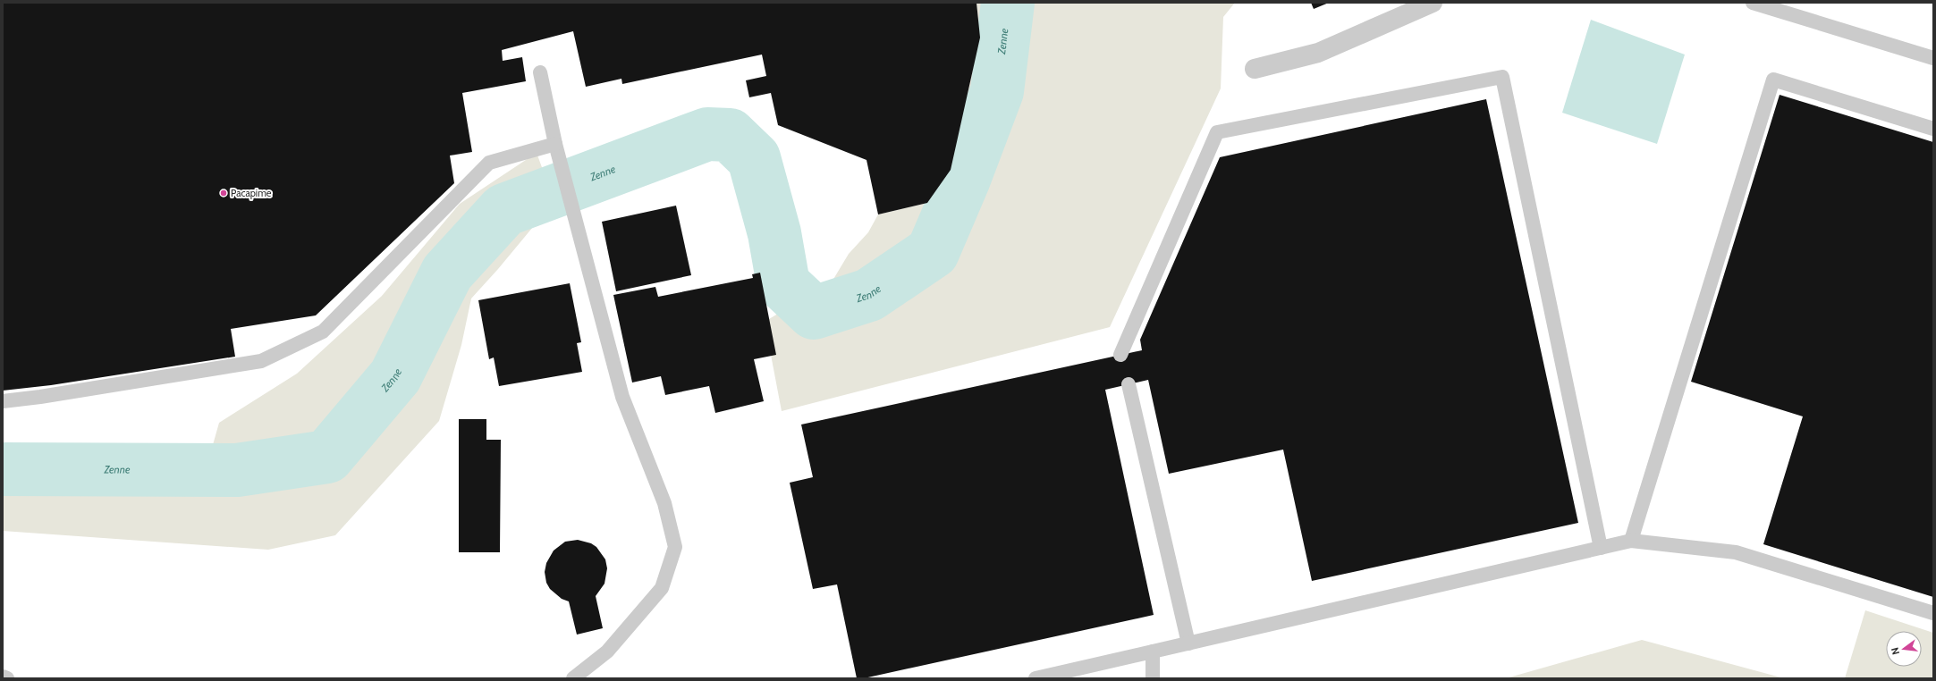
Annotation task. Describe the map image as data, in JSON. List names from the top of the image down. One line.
{"water":["Zenne"],"places":["Pacapime"],"north":"left"}
